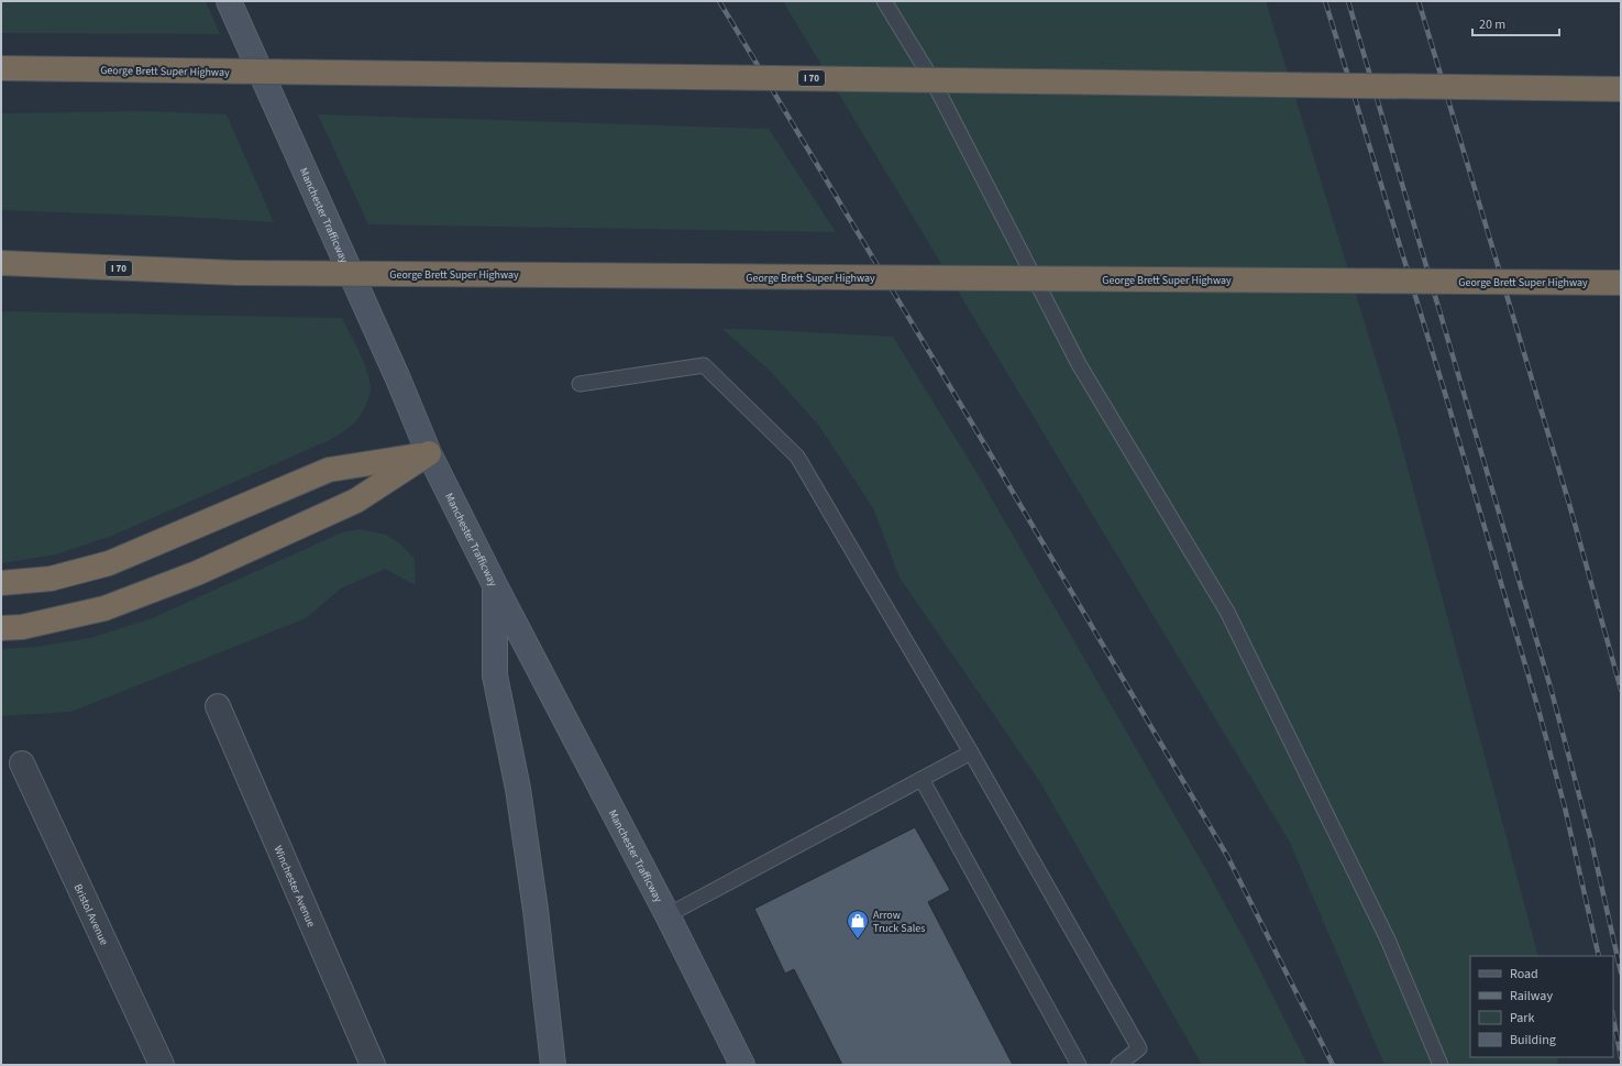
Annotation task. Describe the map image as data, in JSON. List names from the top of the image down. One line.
{"streets":{"highway":["George Brett Super Highway","I 70"],"main road":["Manchester Trafficway"],"street":["Winchester Avenue","Bristol Avenue"]},"places":{"shop":["Arrow Truck Sales"]},"legend":["Road","Railway","Park","Building"],"scale_bar":"20 m"}
